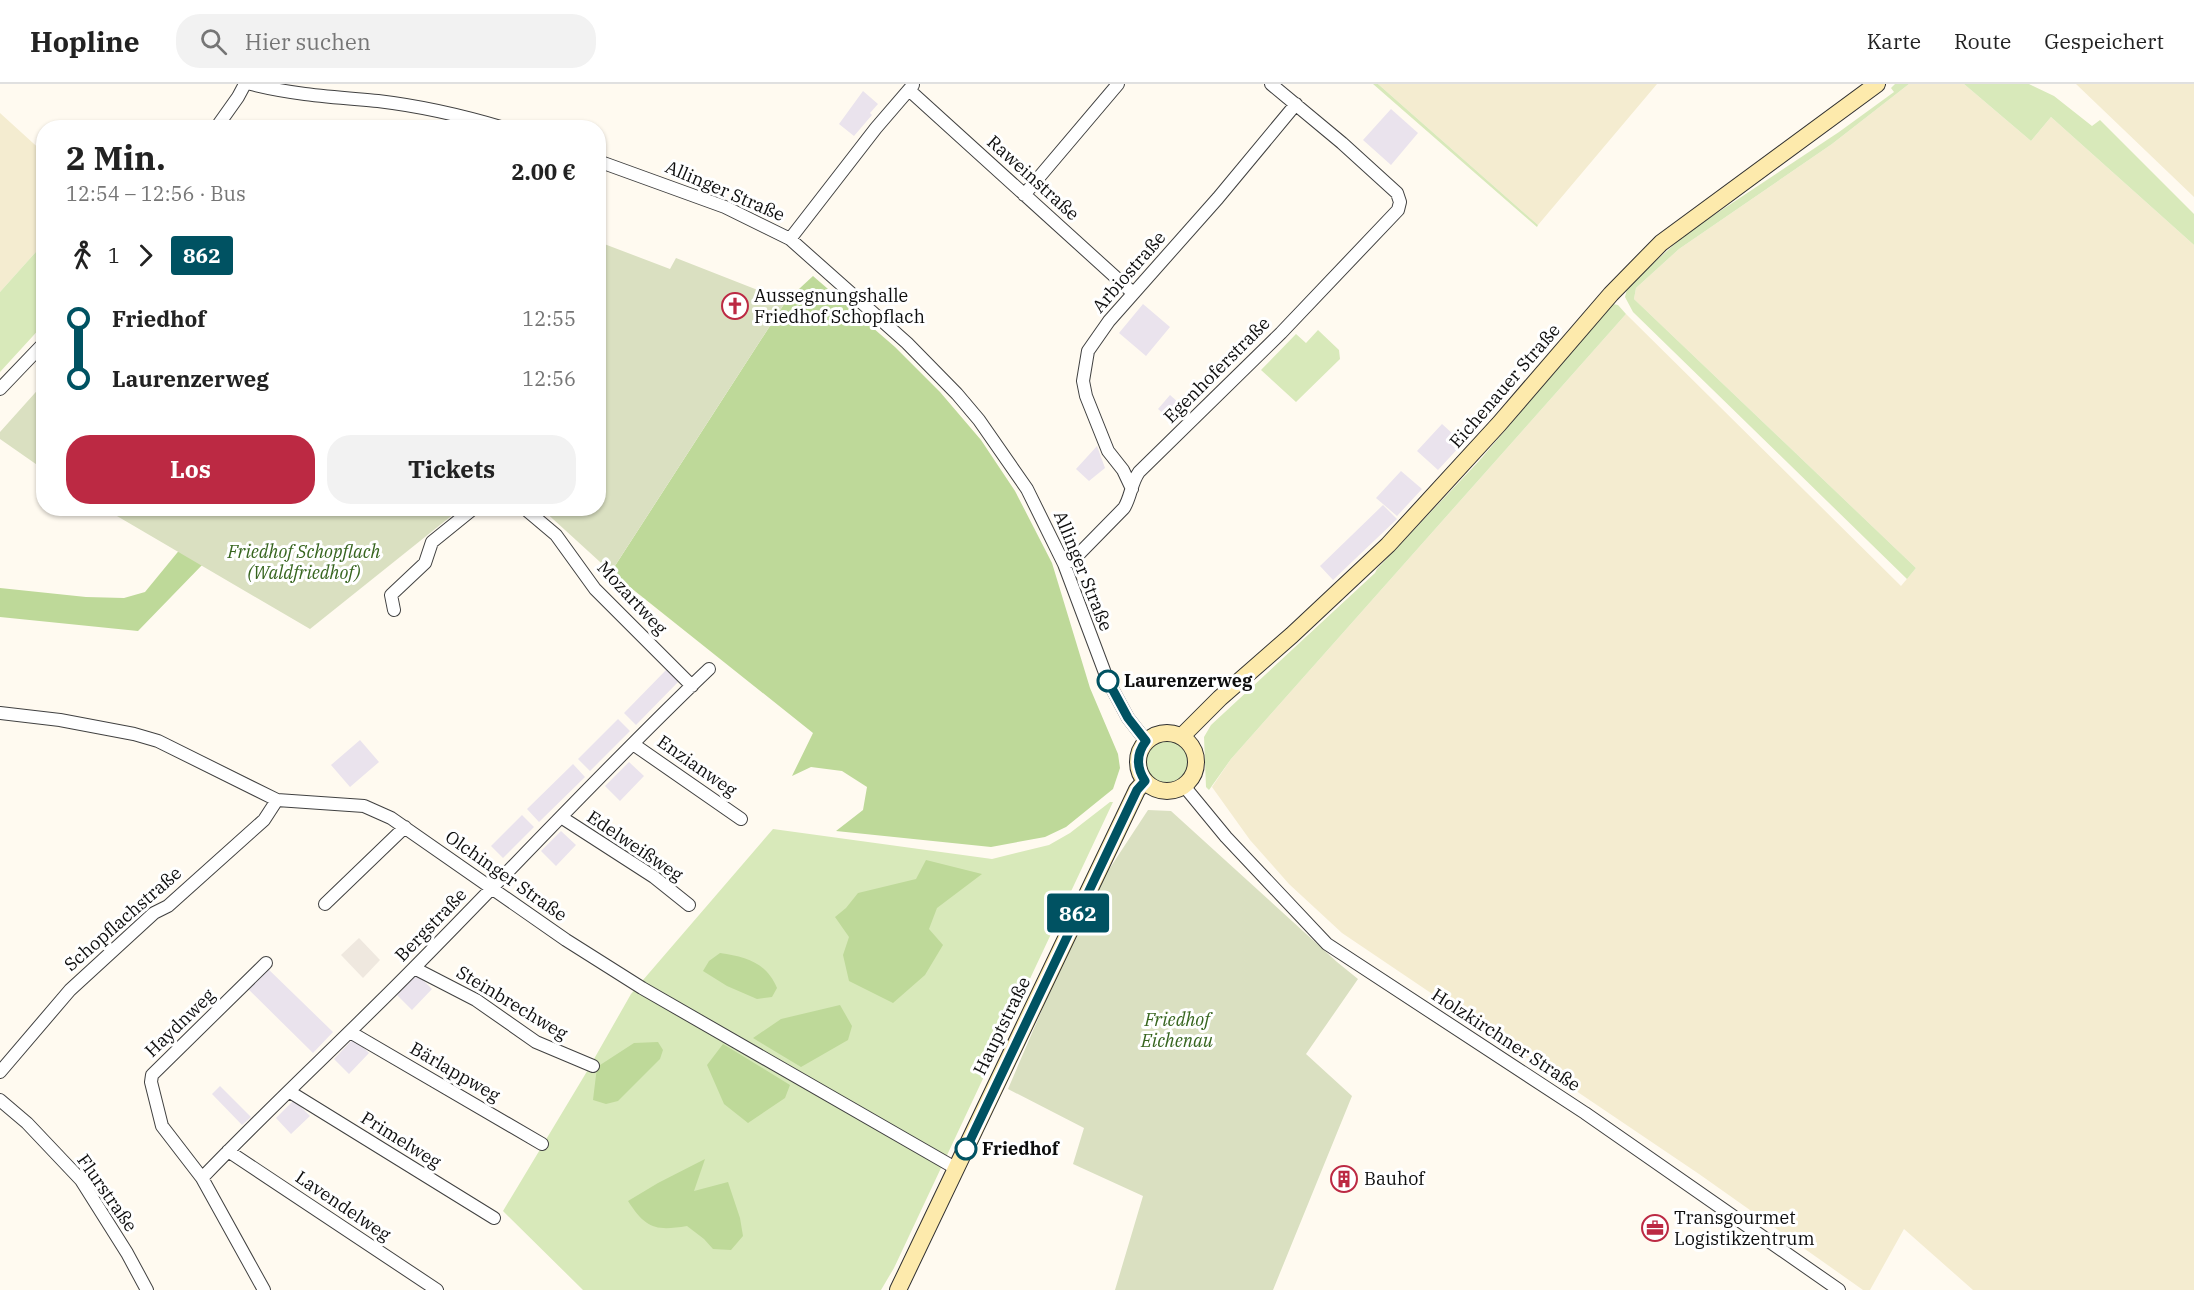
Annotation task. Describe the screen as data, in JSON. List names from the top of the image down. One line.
{"streets":{"main road":["Eichenauer Straße","Hauptstraße"],"street":["Raweinstraße","Allinger Straße","Arbiostraße","Egenhoferstraße","Mozartweg","Enzianweg","Edelweißweg","Olchinger Straße","Schopflachstraße","Bergstraße","Steinbrechweg","Haydnweg","Holzkirchner Straße","Bärlappweg","Primelweg","Flurstraße","Lavendelweg"]},"crossings":[["Raweinstraße","Arbiostraße"],["Allinger Straße","Egenhoferstraße"],["Allinger Straße","Eichenauer Straße"],["Allinger Straße","Hauptstraße"],["Allinger Straße","Holzkirchner Straße"],["Arbiostraße","Egenhoferstraße"],["Eichenauer Straße","Hauptstraße"],["Eichenauer Straße","Holzkirchner Straße"],["Mozartweg","Bergstraße"],["Enzianweg","Bergstraße"],["Edelweißweg","Bergstraße"],["Olchinger Straße","Schopflachstraße"],["Olchinger Straße","Bergstraße"],["Olchinger Straße","Hauptstraße"],["Bergstraße","Steinbrechweg"],["Bergstraße","Haydnweg"],["Bergstraße","Bärlappweg"],["Bergstraße","Primelweg"],["Bergstraße","Lavendelweg"],["Hauptstraße","Holzkirchner Straße"]],"parks":["Friedhof Schopflach (Waldfriedhof)","Friedhof Eichenau"],"places":{"church":["Aussegnungshalle Friedhof Schopflach"],"other":["Laurenzerweg","Friedhof"],"building":["Bauhof"],"office":["Transgourmet Logistikzentrum"]},"lines":["bus line 862"],"page":{"header":"Hopline","search":"Hier suchen","nav":["Karte","Route","Gespeichert"],"on_map":"862","heading":["2 Min.","12:54 – 12:56 · Bus","2.00 €"],"legs":["1","862"],"list":[{"name":"Friedhof","value":"12:55"},{"name":"Laurenzerweg","value":"12:56"}],"buttons":["Los","Tickets"]}}
